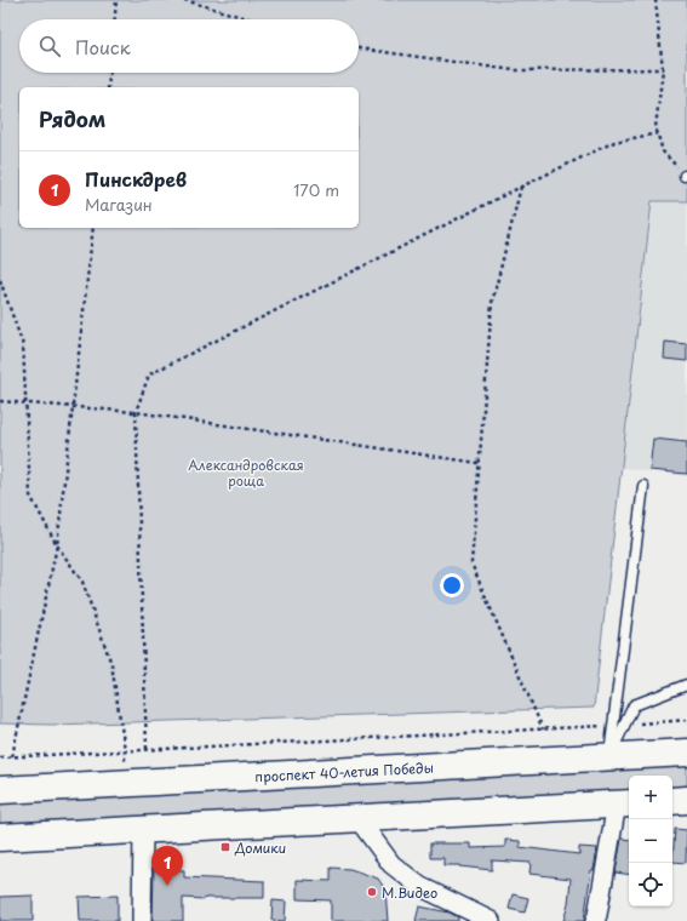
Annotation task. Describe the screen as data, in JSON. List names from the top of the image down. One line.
{"streets":{"main road":["проспект 40-летия Победы"]},"parks":["Александровская роща"],"places":{"transit":["Домики"],"other":["М.Видео"]},"page":{"search":"Поиск","heading":"Рядом","list":[{"mark":"1","name":"Пинскдрев","note":"Магазин","value":"170 m"}],"map_buttons":["+","−"],"pins":"1"}}
